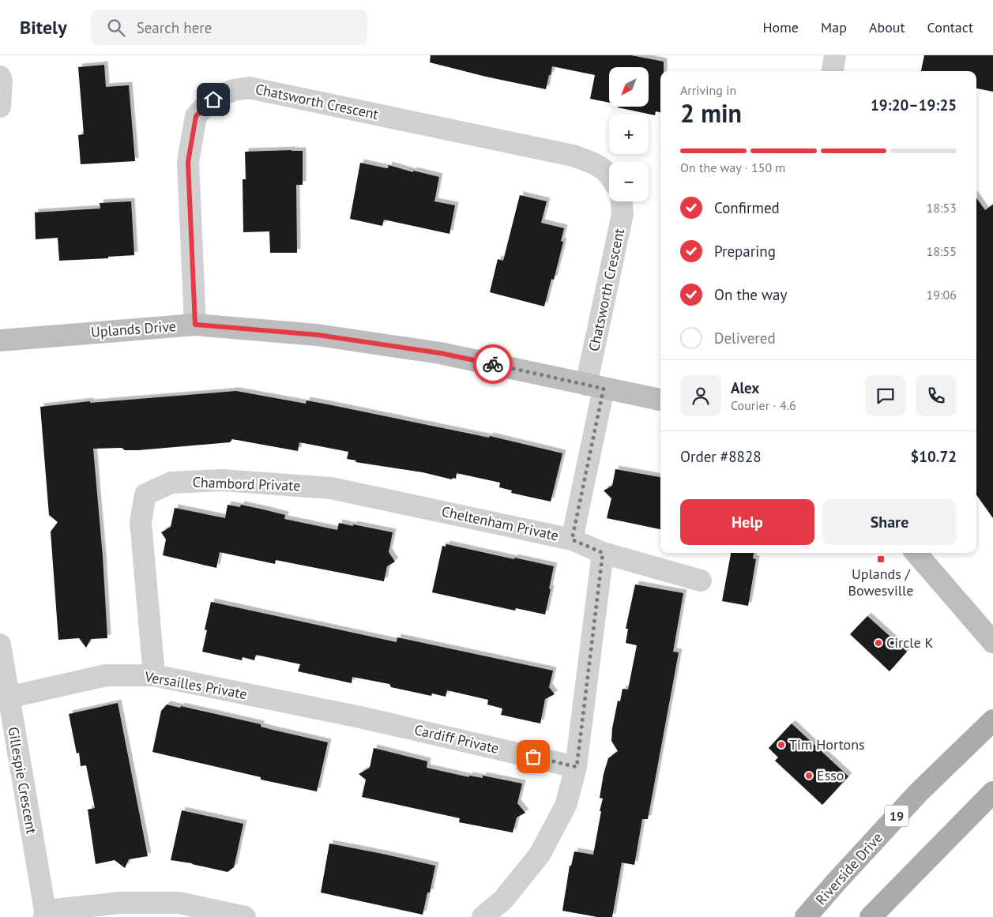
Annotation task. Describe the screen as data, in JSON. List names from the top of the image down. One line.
{"streets":{"main road":["19","Riverside Drive"],"street":["Chatsworth Crescent","Uplands Drive","Chambord Private","Cheltenham Private","Versailles Private","Cardiff Private","Gillespie Crescent"]},"crossings":[["Chatsworth Crescent","Uplands Drive"],["Chatsworth Crescent","Cheltenham Private"],["Chambord Private","Cheltenham Private"],["Chambord Private","Versailles Private"],["Versailles Private","Cardiff Private"],["Versailles Private","Gillespie Crescent"]],"places":{"transit":["Uplands / Bowesville"],"other":["Circle K","Tim Hortons","Esso"]},"north":"bottom left","page":{"header":"Bitely","search":"Search here","nav":["Home","Map","About","Contact"],"map_buttons":["+","−"],"heading":["2 min","Arriving in","19:20–19:25"],"panel":["Alex","Courier · 4.6","Order #8828","$10.72"],"bar":"On the way · 150 m","list":[["Confirmed","18:53"],["Preparing","18:55"],["On the way","19:06"],"Delivered"],"buttons":["Help","Share"]}}
